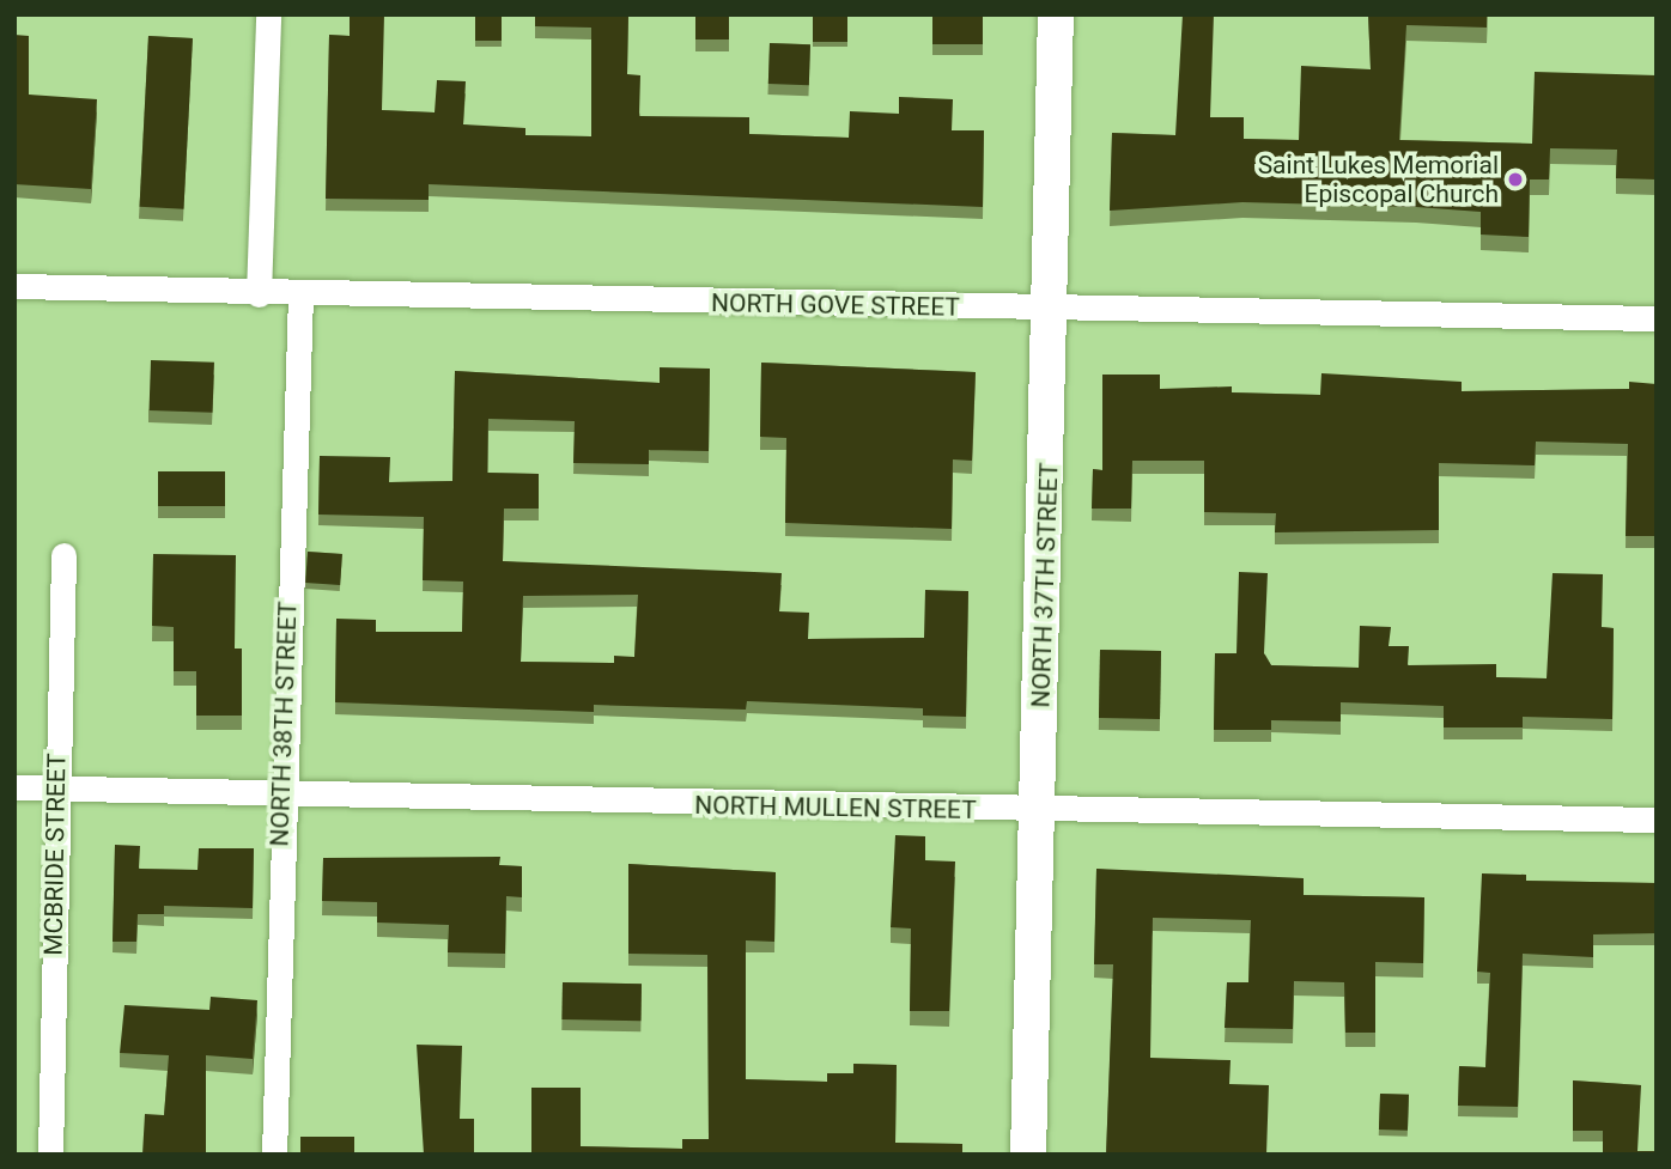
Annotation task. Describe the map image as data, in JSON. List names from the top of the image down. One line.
{"streets":{"street":["NORTH GOVE STREET","NORTH 37TH STREET","NORTH 38TH STREET","NORTH MULLEN STREET","MCBRIDE STREET"]},"crossings":[["NORTH GOVE STREET","NORTH 37TH STREET"],["NORTH GOVE STREET","NORTH 38TH STREET"],["NORTH 37TH STREET","NORTH MULLEN STREET"],["NORTH 38TH STREET","NORTH MULLEN STREET"],["NORTH MULLEN STREET","MCBRIDE STREET"]],"places":["Saint Lukes Memorial Episcopal Church"]}
